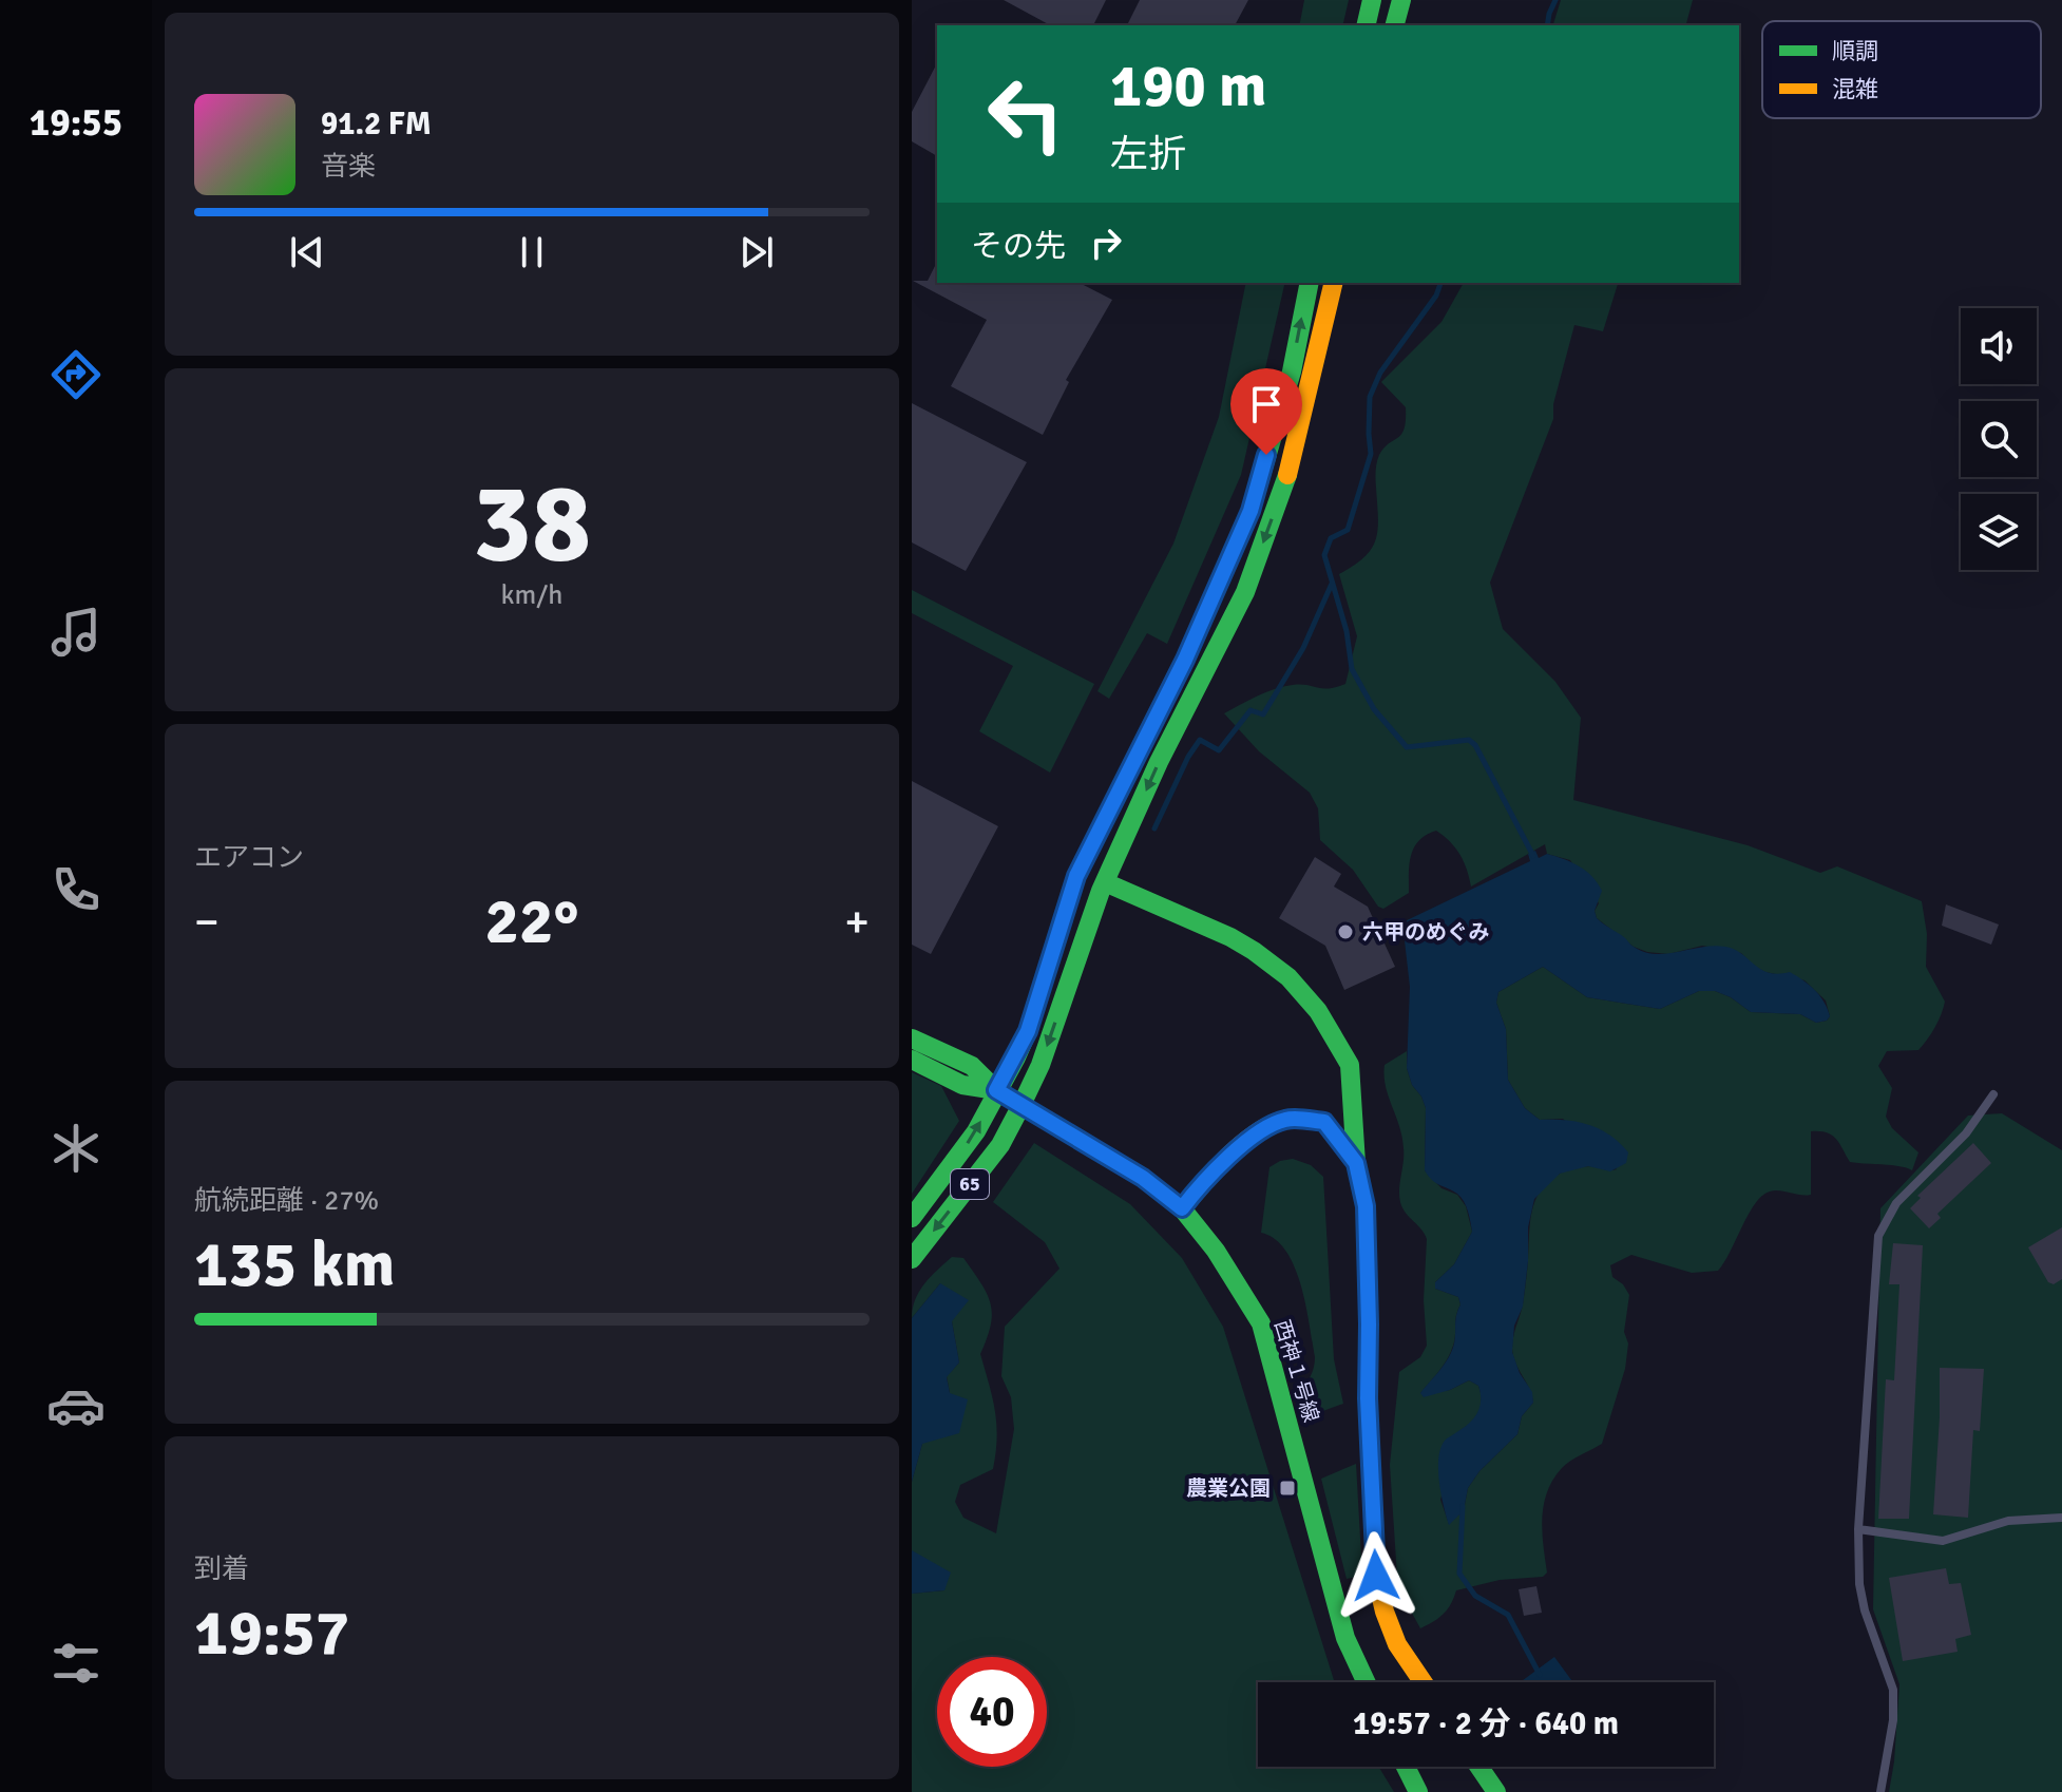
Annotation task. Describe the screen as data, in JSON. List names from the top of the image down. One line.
{"streets":{"street":["65","西神１号線"]},"crossings":[["65","西神１号線"]],"places":{"other":["六甲のめぐみ"],"transit":["農業公園"]},"legend":["順調","混雑"],"page":{"tabs":"19:55","turn":["190 m","左折"],"song":["91.2 FM","音楽"],"then":"その先","tile":[["38","km/h"],"エアコン",["航続距離 · 27%","135 km"],["到着","19:57"]],"heat":["−","22°","+"],"limit":"40","trip":"19:57 · 2 分 · 640 m"}}
